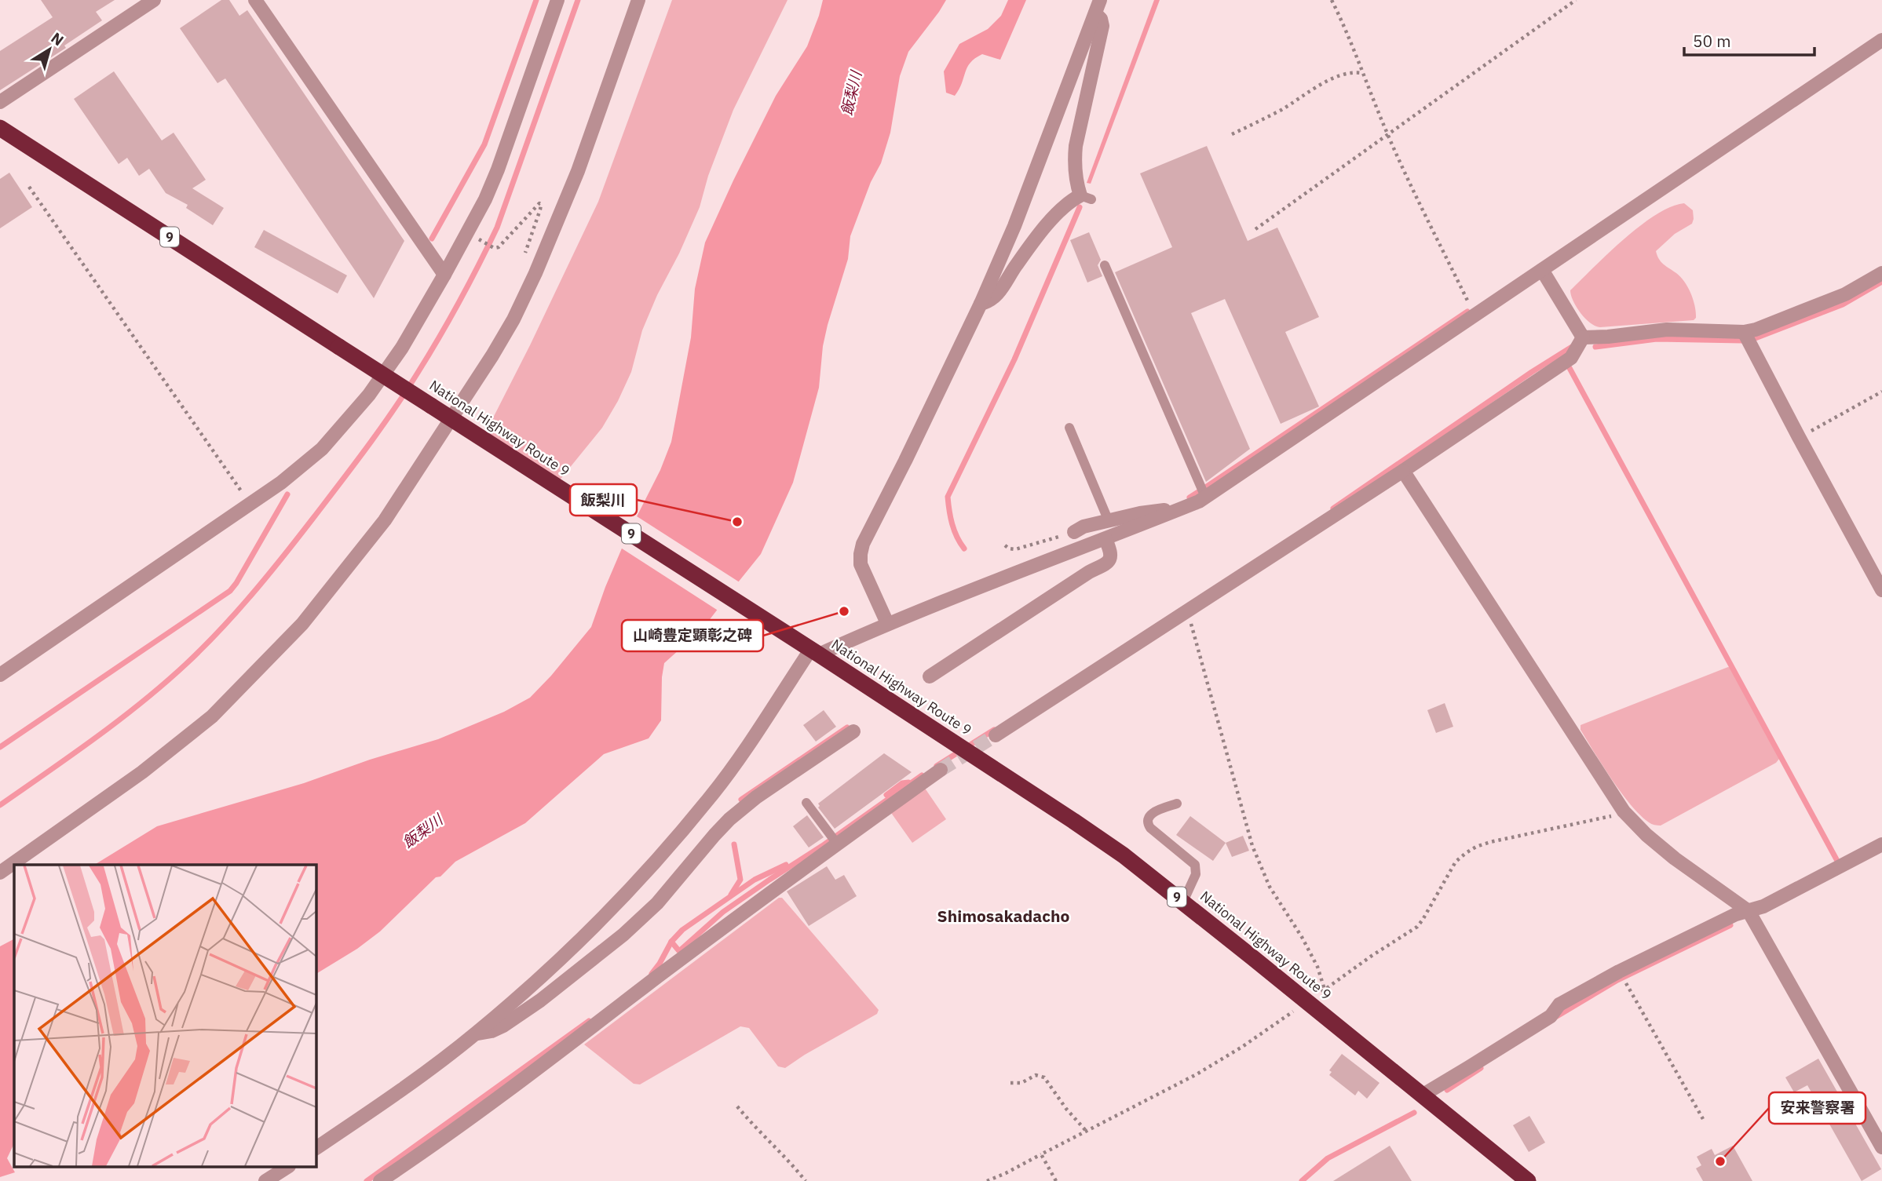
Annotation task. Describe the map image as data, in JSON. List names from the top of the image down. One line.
{"streets":{"highway":["9","National Highway Route 9"]},"districts":["Shimosakadacho"],"water":["飯梨川"],"places":["飯梨川","山崎豊定顕彰之碑","安来警察署"],"scale_bar":"50 m","north":"top right"}
